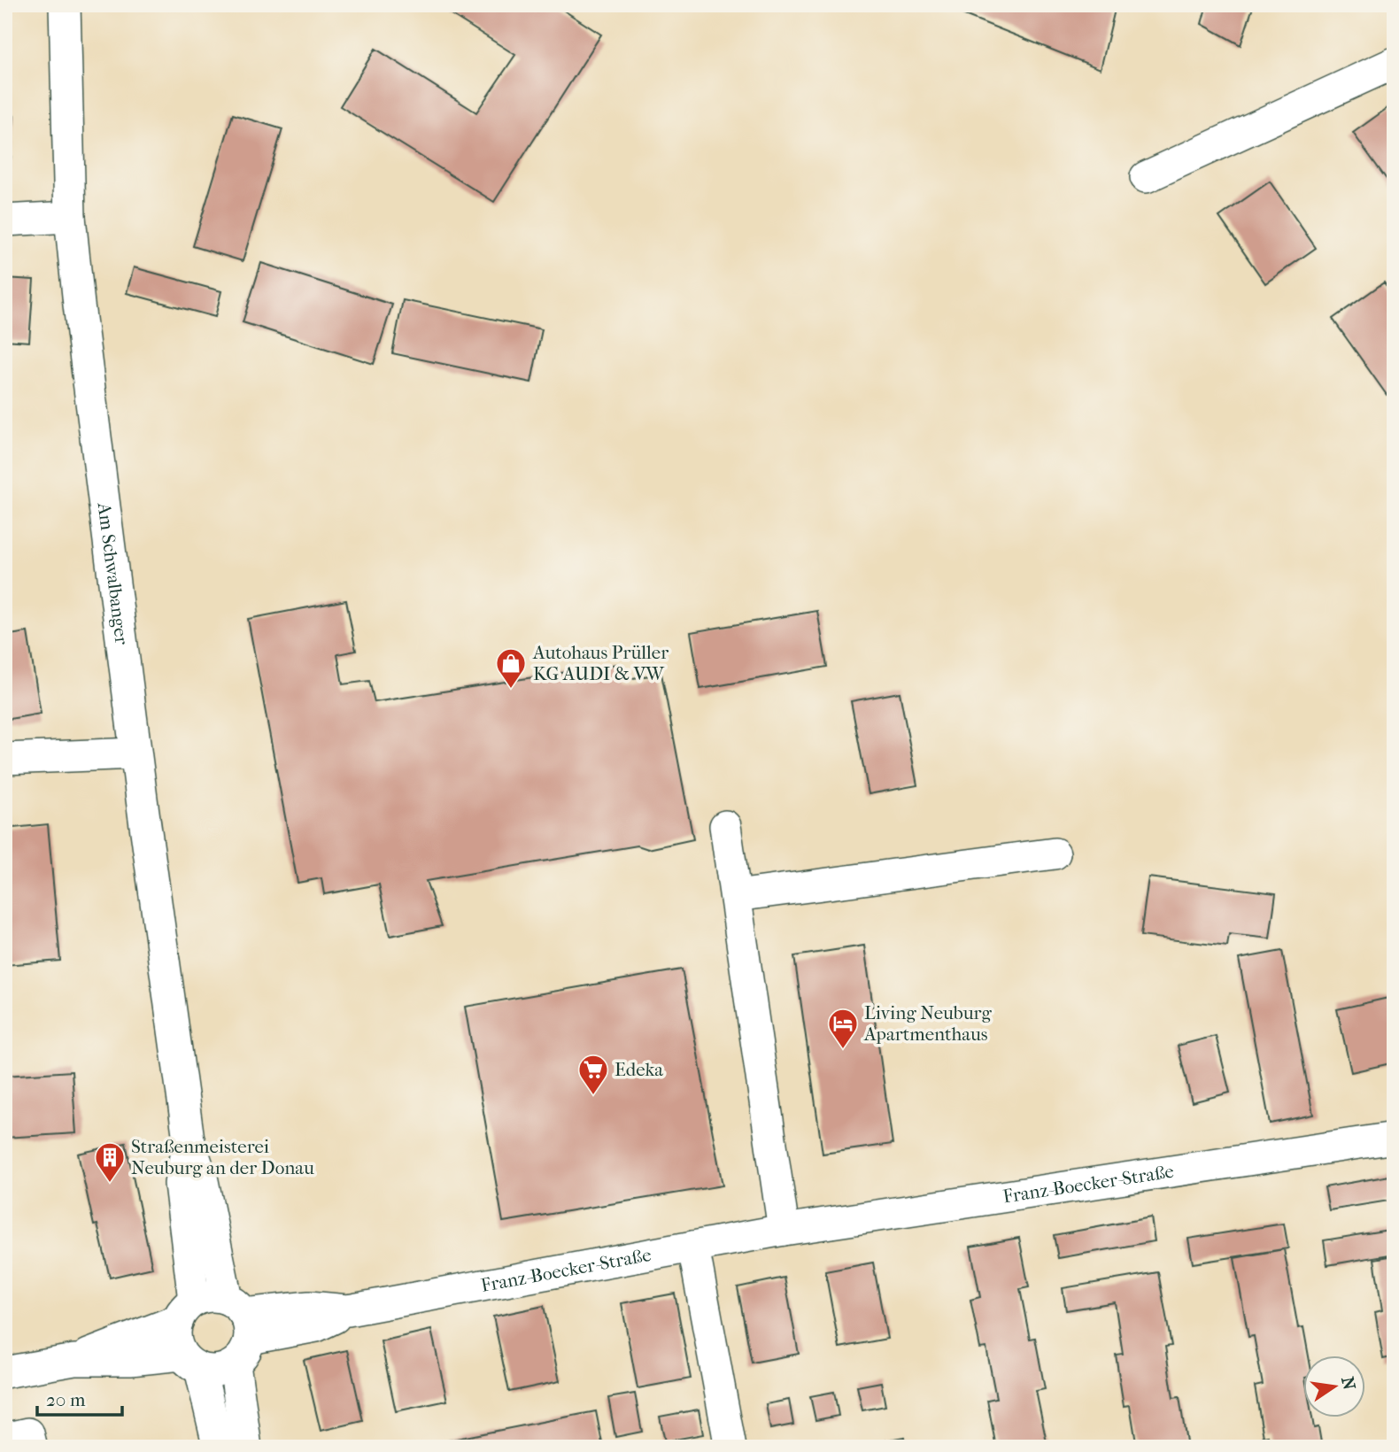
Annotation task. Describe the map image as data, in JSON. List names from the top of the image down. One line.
{"streets":{"street":["Am Schwalbanger","Franz-Boecker-Straße"]},"crossings":[["Am Schwalbanger","Franz-Boecker-Straße"]],"places":{"shop":["Autohaus Prüller KG AUDI & VW"],"hotel":["Living Neuburg Apartmenthaus"],"supermarket":["Edeka"],"building":["Straßenmeisterei Neuburg an der Donau"]},"scale_bar":"20 m","north":"right"}
